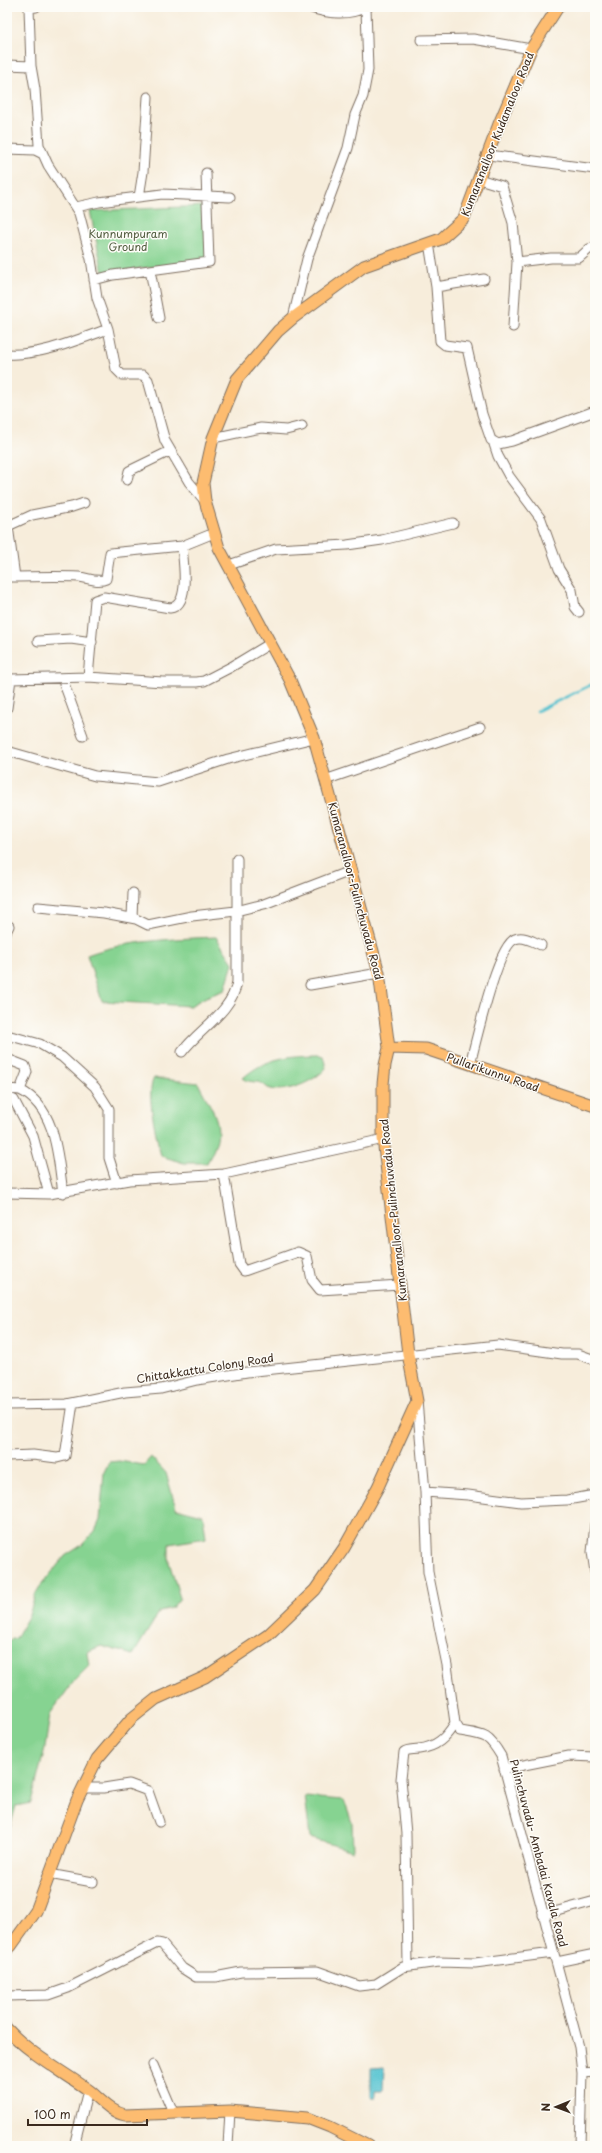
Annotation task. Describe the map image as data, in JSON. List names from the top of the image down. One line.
{"streets":{"main road":["Kumaranalloor Kudamaloor Road","Kumaranalloor-Pulinchuvadu Road","Pullarikunnu Road"],"street":["Chittakkattu Colony Road","Pulinchuvadu- Ambadai Kavala Road"]},"crossings":[["Kumaranalloor Kudamaloor Road","Kumaranalloor-Pulinchuvadu Road"],["Kumaranalloor-Pulinchuvadu Road","Pullarikunnu Road"],["Kumaranalloor-Pulinchuvadu Road","Chittakkattu Colony Road"]],"parks":["Kunnumpuram Ground"],"scale_bar":"100 m","north":"left"}
